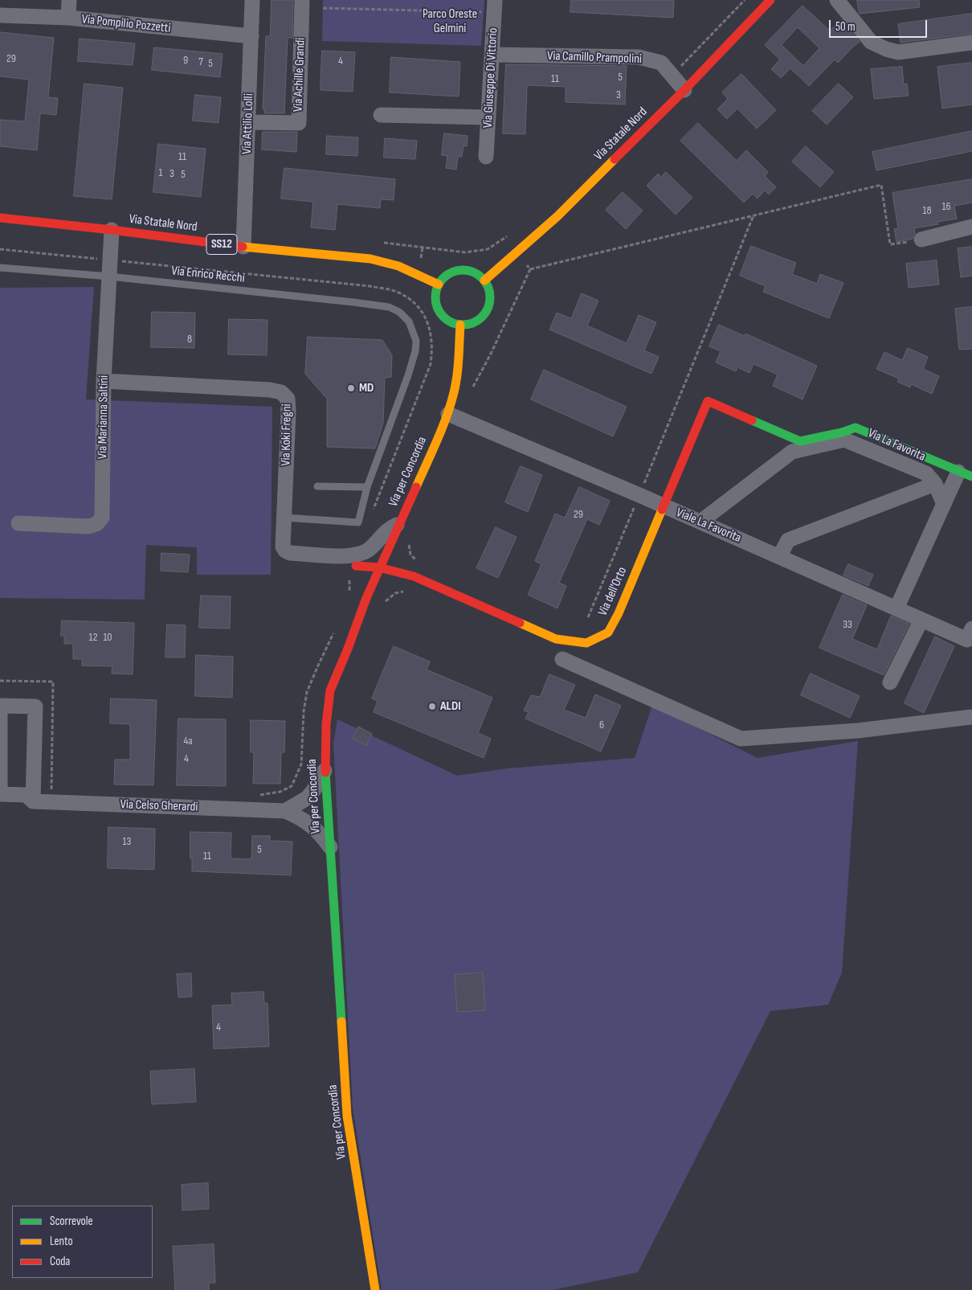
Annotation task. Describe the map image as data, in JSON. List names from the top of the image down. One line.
{"streets":{"main road":["Via Statale Nord","SS12","Via La Favorita","Via per Concordia","Via dell'Orto"],"street":["Via Pompilio Pozzetti","Via Camillo Prampolini","Via Achille Grandi","Via Giuseppe Di Vittorio","Via Attilio Lolli","Via Marianna Saltini","Via Koki Fregni","Viale La Favorita","Via Celso Gherardi"],"lane":["Via Enrico Recchi"]},"crossings":[["Via Pompilio Pozzetti","Via Attilio Lolli"],["Via Camillo Prampolini","Via Giuseppe Di Vittorio"],["Via Camillo Prampolini","Via Statale Nord"],["Via Achille Grandi","Via Attilio Lolli"],["Via Attilio Lolli","Via Statale Nord"],["Via Statale Nord","Via Marianna Saltini"],["Via Statale Nord","Via per Concordia"],["Via Enrico Recchi","Via Marianna Saltini"],["Via Enrico Recchi","Via Koki Fregni"],["Via Marianna Saltini","Via Koki Fregni"],["Via La Favorita","Via dell'Orto"],["Via per Concordia","Viale La Favorita"],["Via per Concordia","Via dell'Orto"],["Via per Concordia","Via Celso Gherardi"],["Viale La Favorita","Via dell'Orto"]],"parks":["Parco Oreste Gelmini"],"places":["MD","ALDI"],"house_numbers":["29","9","4","7","5","5","11","3","11","1","3","5","16","18","8","29","33","12","10","6","4a","4","13","5","11","4"],"legend":["Scorrevole","Lento","Coda"],"scale_bar":"50 m"}
